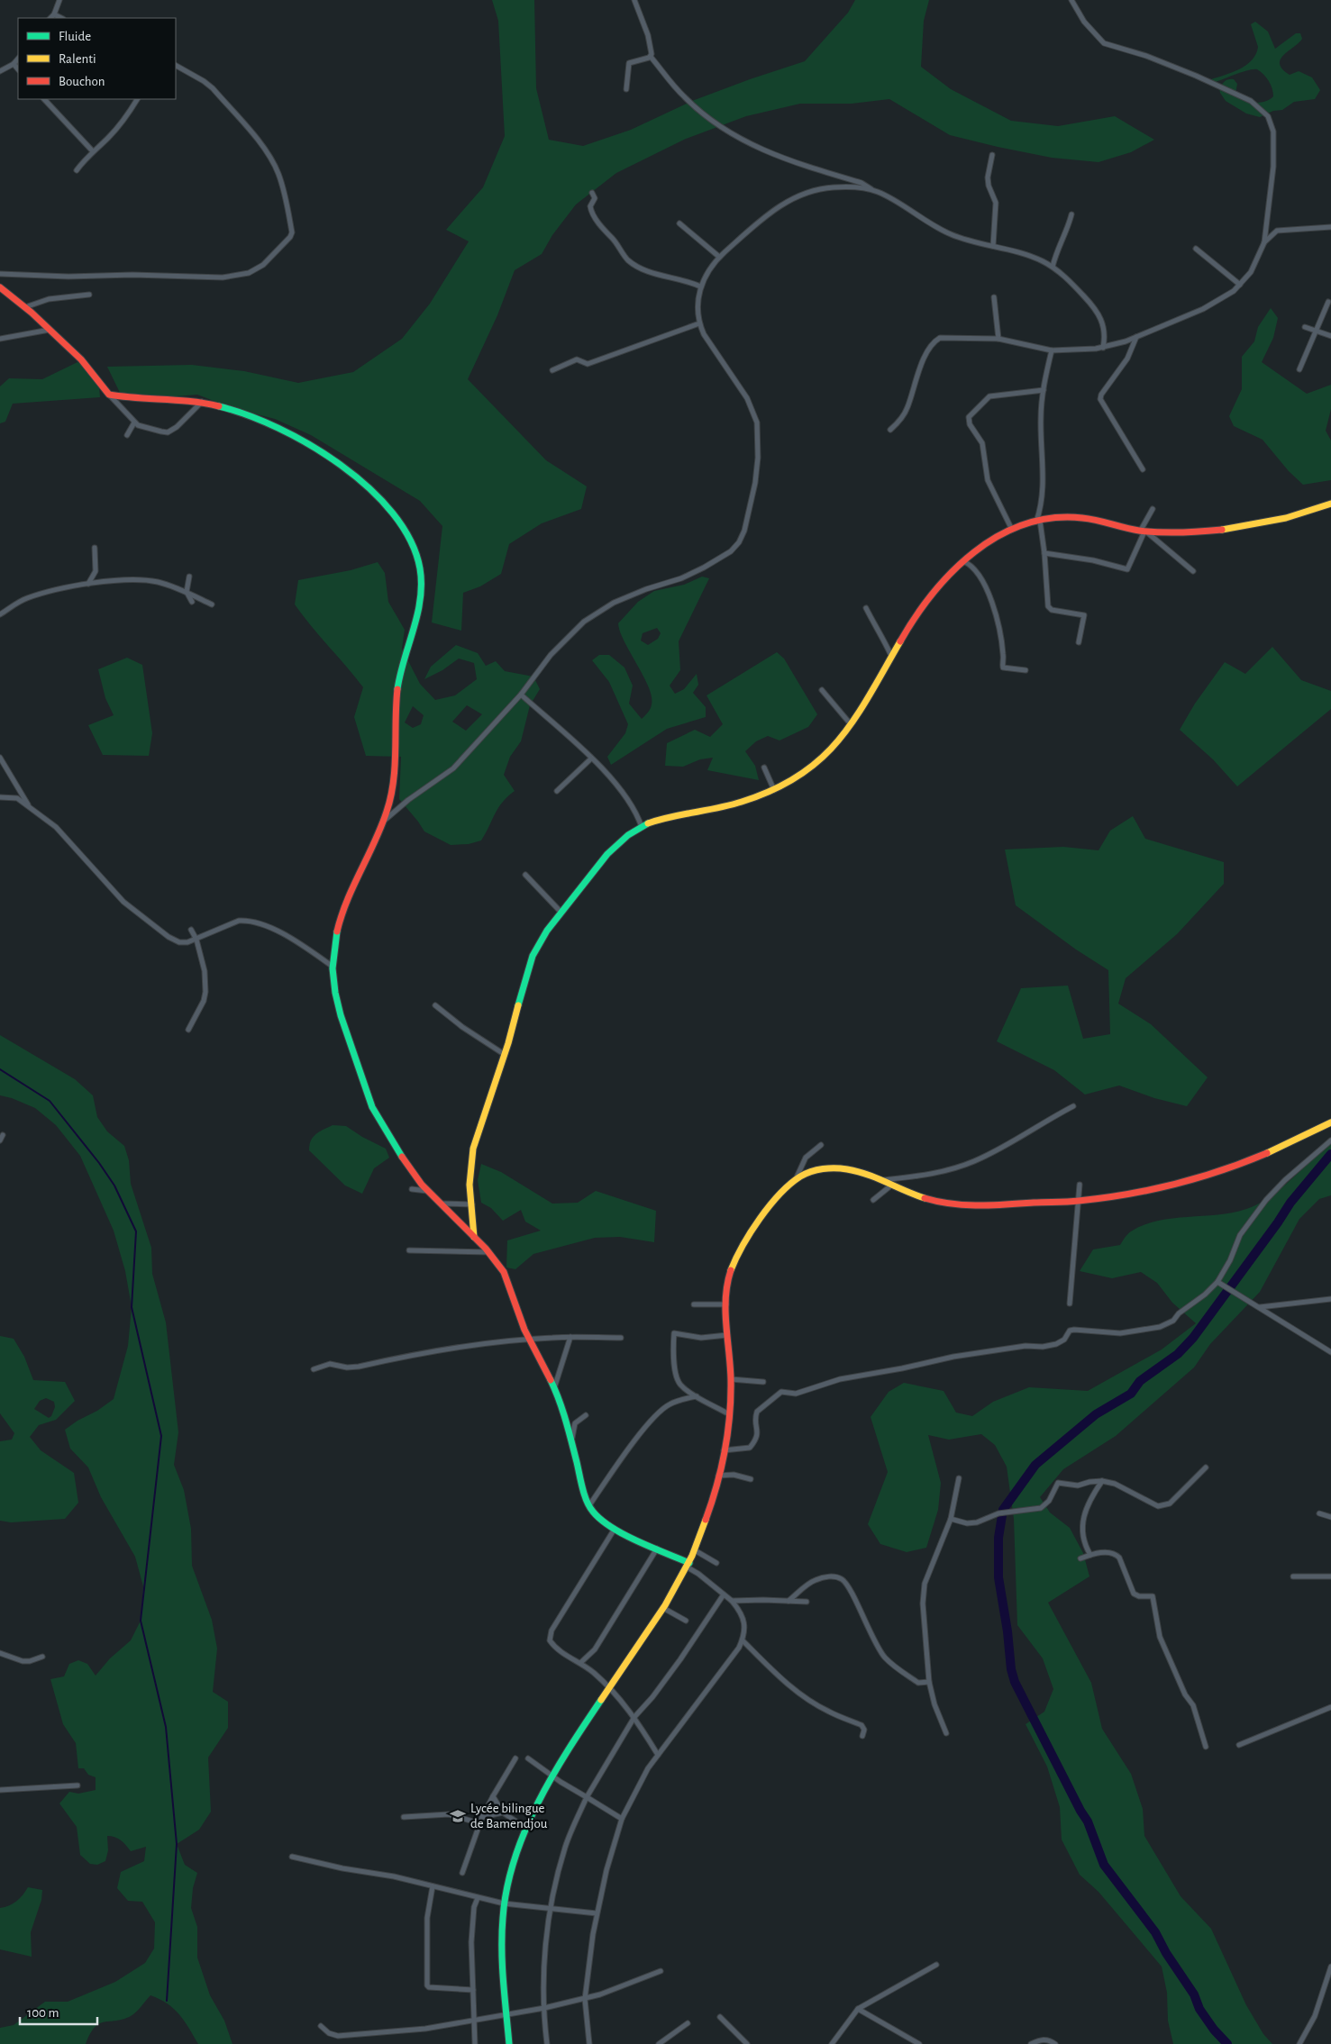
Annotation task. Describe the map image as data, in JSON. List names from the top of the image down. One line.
{"places":{"school or university":["Lycée bilingue de Bamendjou"]},"legend":["Fluide","Ralenti","Bouchon"],"scale_bar":"100 m"}
